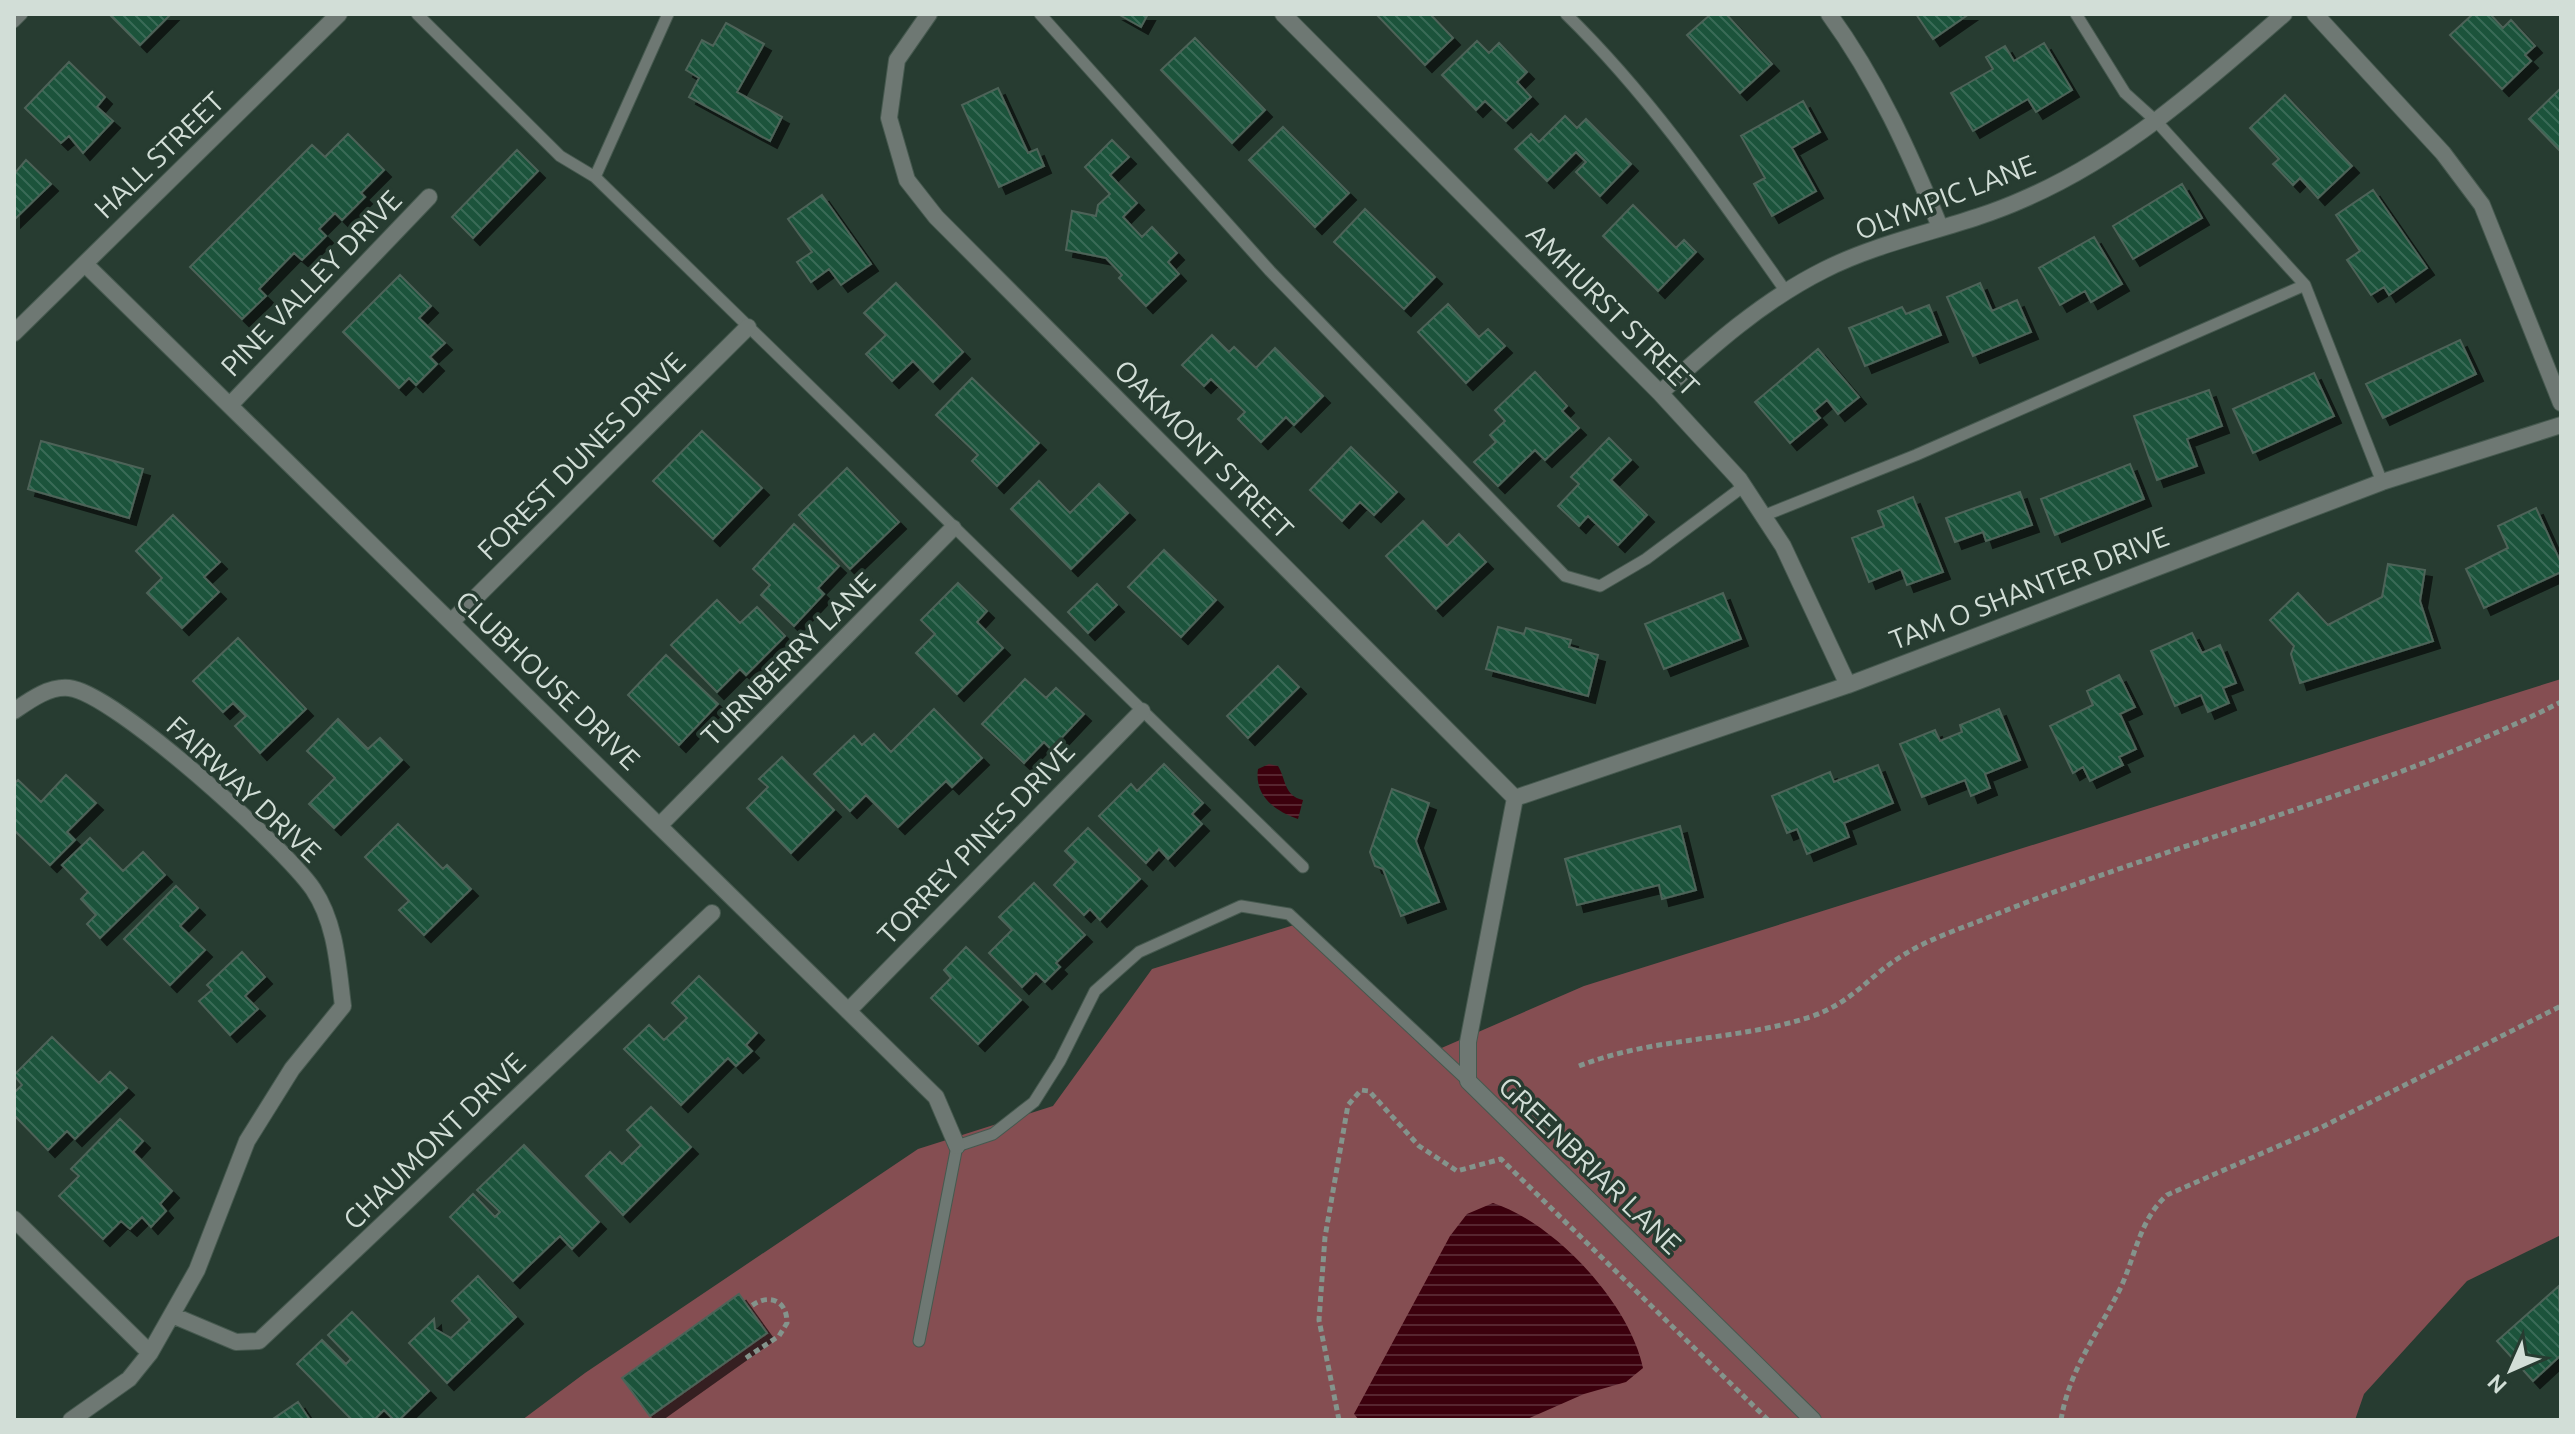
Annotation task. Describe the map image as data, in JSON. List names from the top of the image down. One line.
{"streets":{"street":["HALL STREET","OLYMPIC LANE","PINE VALLEY DRIVE","AMHURST STREET","OAKMONT STREET","FOREST DUNES DRIVE","TAM O SHANTER DRIVE","TURNBERRY LANE","CLUBHOUSE DRIVE","FAIRWAY DRIVE","TORREY PINES DRIVE","CHAUMONT DRIVE","GREENBRIAR LANE"]},"crossings":[["HALL STREET","CLUBHOUSE DRIVE"],["OLYMPIC LANE","AMHURST STREET"],["PINE VALLEY DRIVE","CLUBHOUSE DRIVE"],["AMHURST STREET","TAM O SHANTER DRIVE"],["OAKMONT STREET","TAM O SHANTER DRIVE"],["OAKMONT STREET","GREENBRIAR LANE"],["FOREST DUNES DRIVE","CLUBHOUSE DRIVE"],["TAM O SHANTER DRIVE","GREENBRIAR LANE"],["TURNBERRY LANE","CLUBHOUSE DRIVE"],["CLUBHOUSE DRIVE","TORREY PINES DRIVE"],["FAIRWAY DRIVE","CHAUMONT DRIVE"]],"north":"bottom left"}
